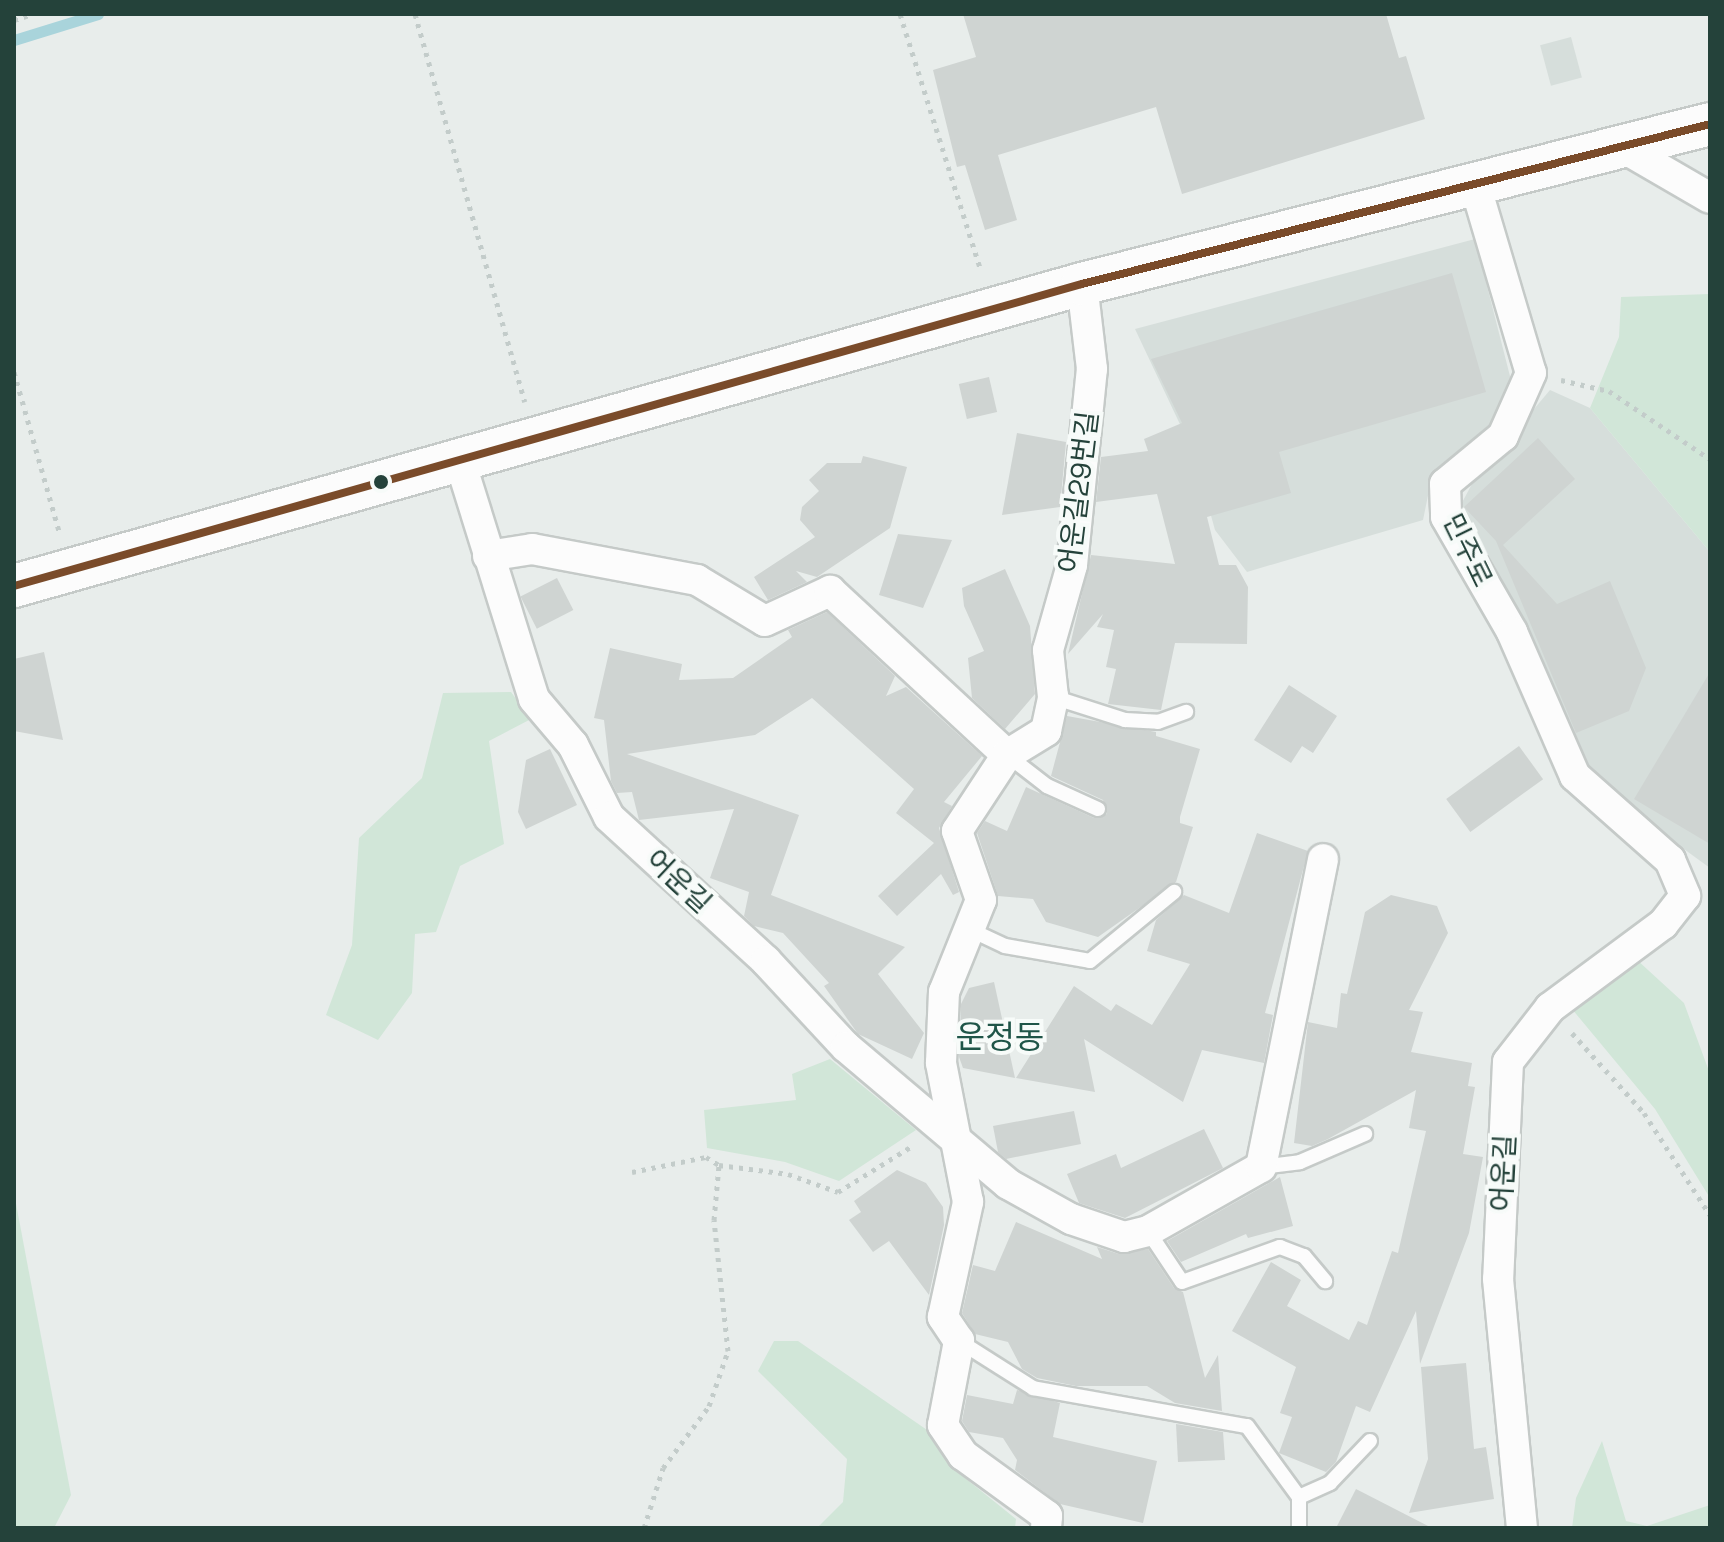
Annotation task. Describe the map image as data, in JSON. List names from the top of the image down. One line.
{"streets":{"street":["어운길29번길","민주로","어운길"]},"crossings":[["어운길29번길","어운길"],["민주로","어운길"]],"districts":["운정동"]}
